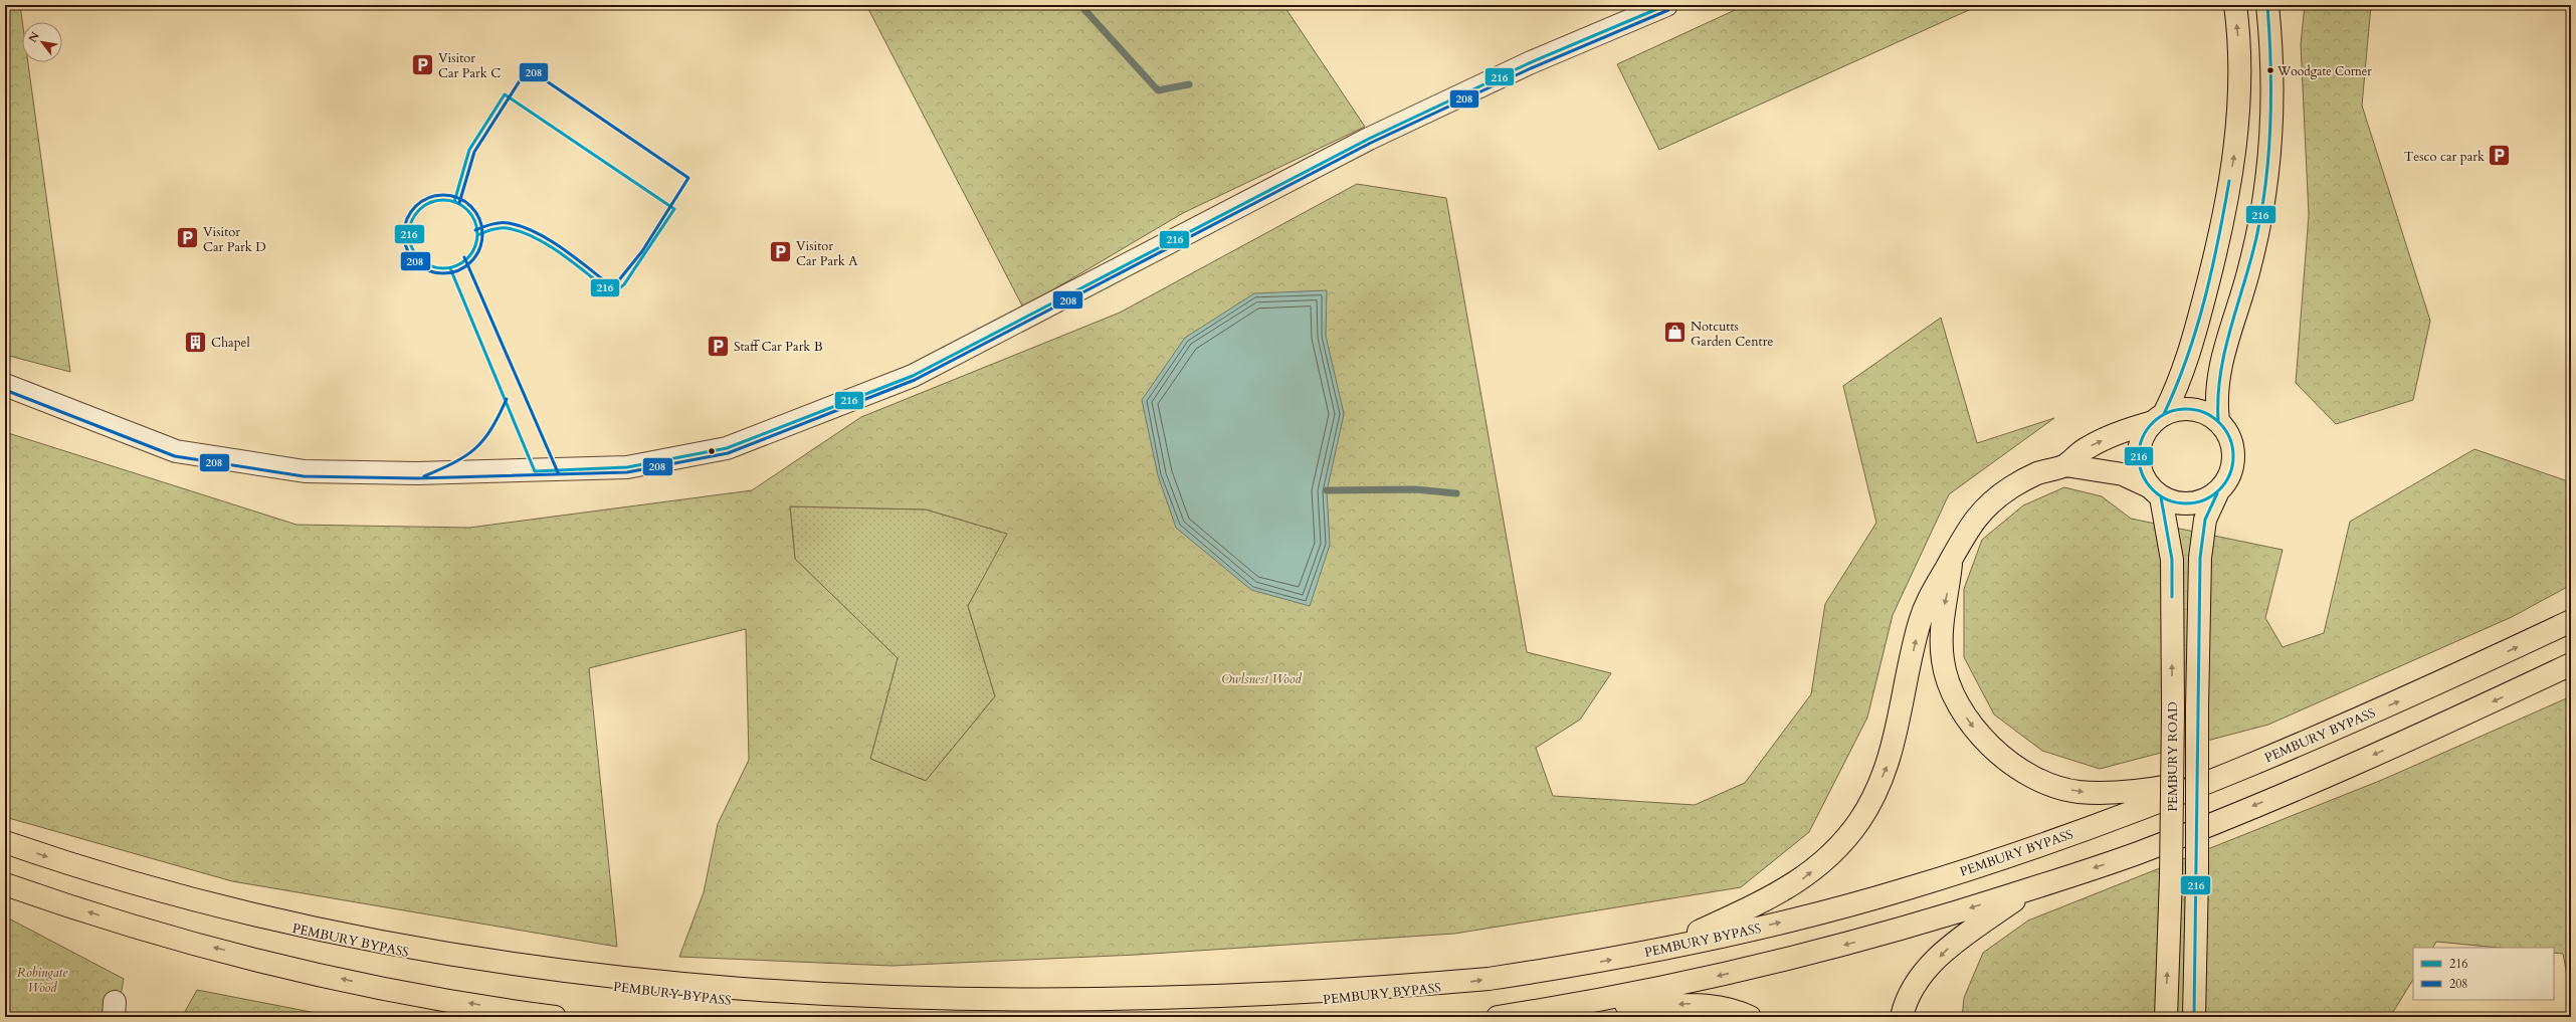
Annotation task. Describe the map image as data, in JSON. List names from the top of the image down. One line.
{"streets":{"main road":["PEMBURY BYPASS","PEMBURY ROAD"]},"parks":["Owlsnest Wood","Robingate Wood"],"places":{"parking":["Visitor Car Park C","Tesco car park","Visitor Car Park D","Visitor Car Park A","Staff Car Park B"],"other":["Woodgate Corner"],"shop":["Notcutts Garden Centre"],"building":["Chapel"]},"lines":["transit line 216","transit line 208"],"legend":["216","208"],"north":"top left"}
